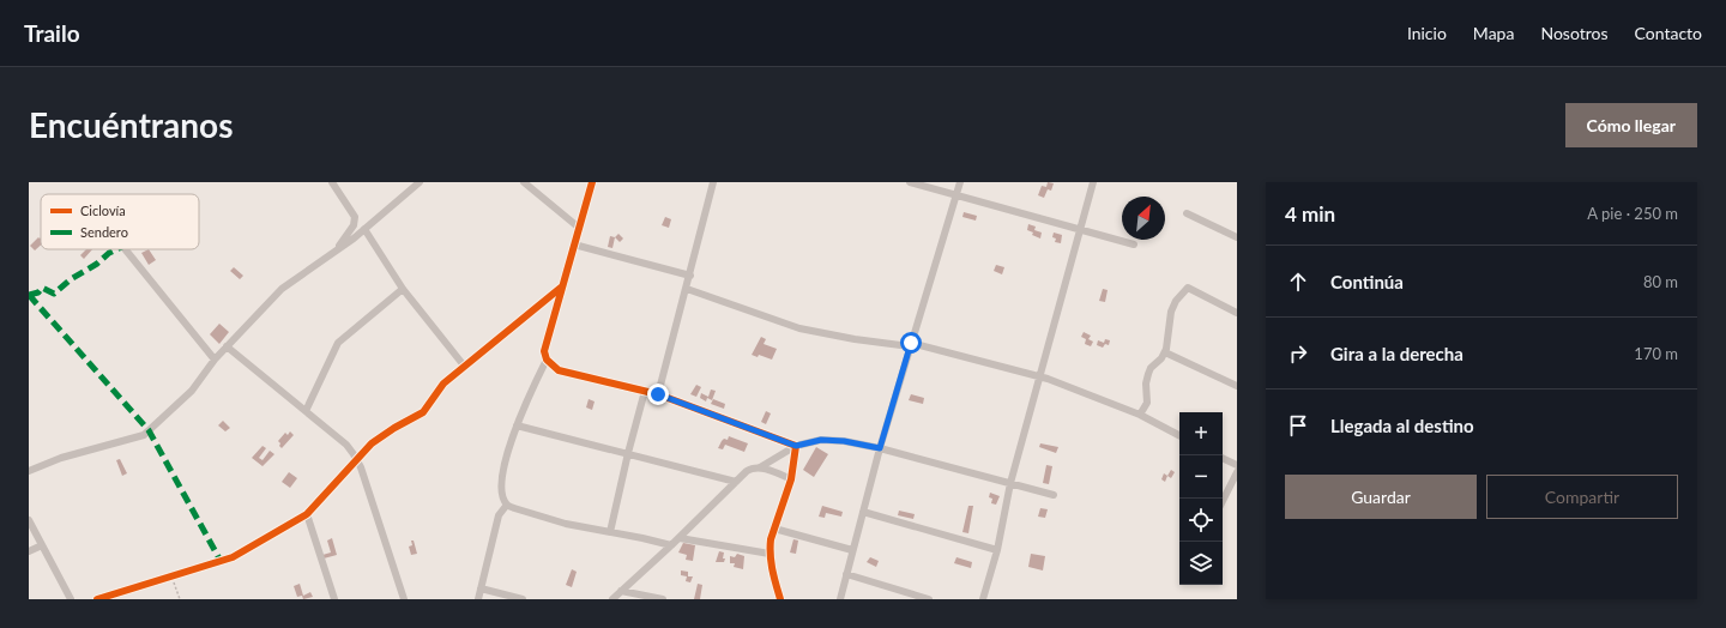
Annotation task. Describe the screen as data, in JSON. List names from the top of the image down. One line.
{"legend":["Ciclovía","Sendero"],"north":"top right","page":{"header":"Trailo","nav":["Inicio","Mapa","Nosotros","Contacto"],"buttons":["Cómo llegar",["Guardar","Compartir"]],"title":"Encuéntranos","heading":["4 min","A pie · 250 m"],"list":[["Continúa","80 m"],["Gira a la derecha","170 m"],"Llegada al destino"],"map_buttons":["+","−"]}}
